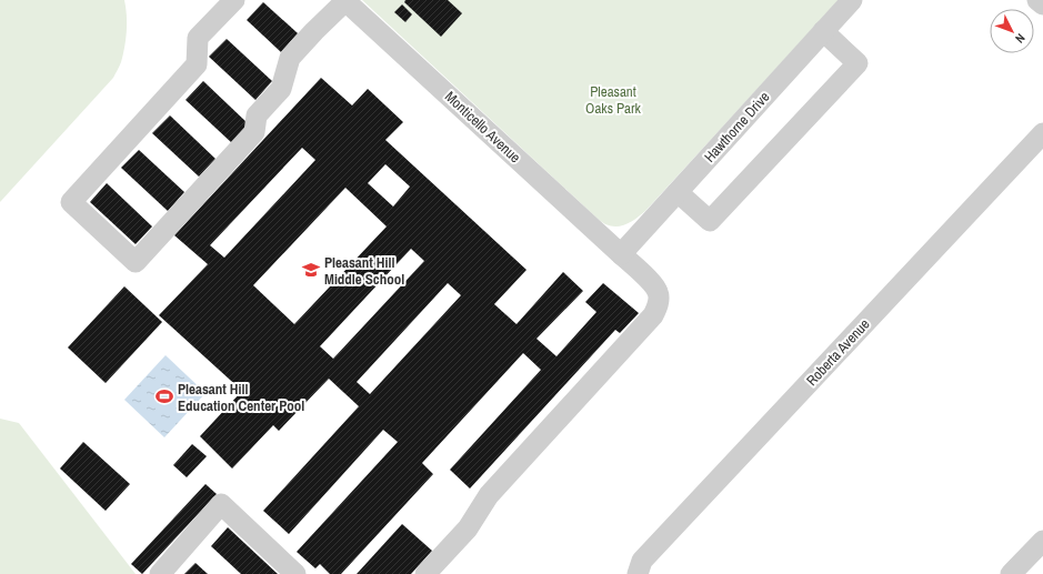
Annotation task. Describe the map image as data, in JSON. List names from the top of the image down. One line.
{"streets":{"street":["Monticello Avenue","Hawthorne Drive","Roberta Avenue"]},"crossings":[["Monticello Avenue","Hawthorne Drive"]],"parks":["Pleasant Oaks Park"],"places":{"school or university":["Pleasant Hill Middle School"],"sports":["Pleasant Hill Education Center Pool"]},"north":"bottom right"}
